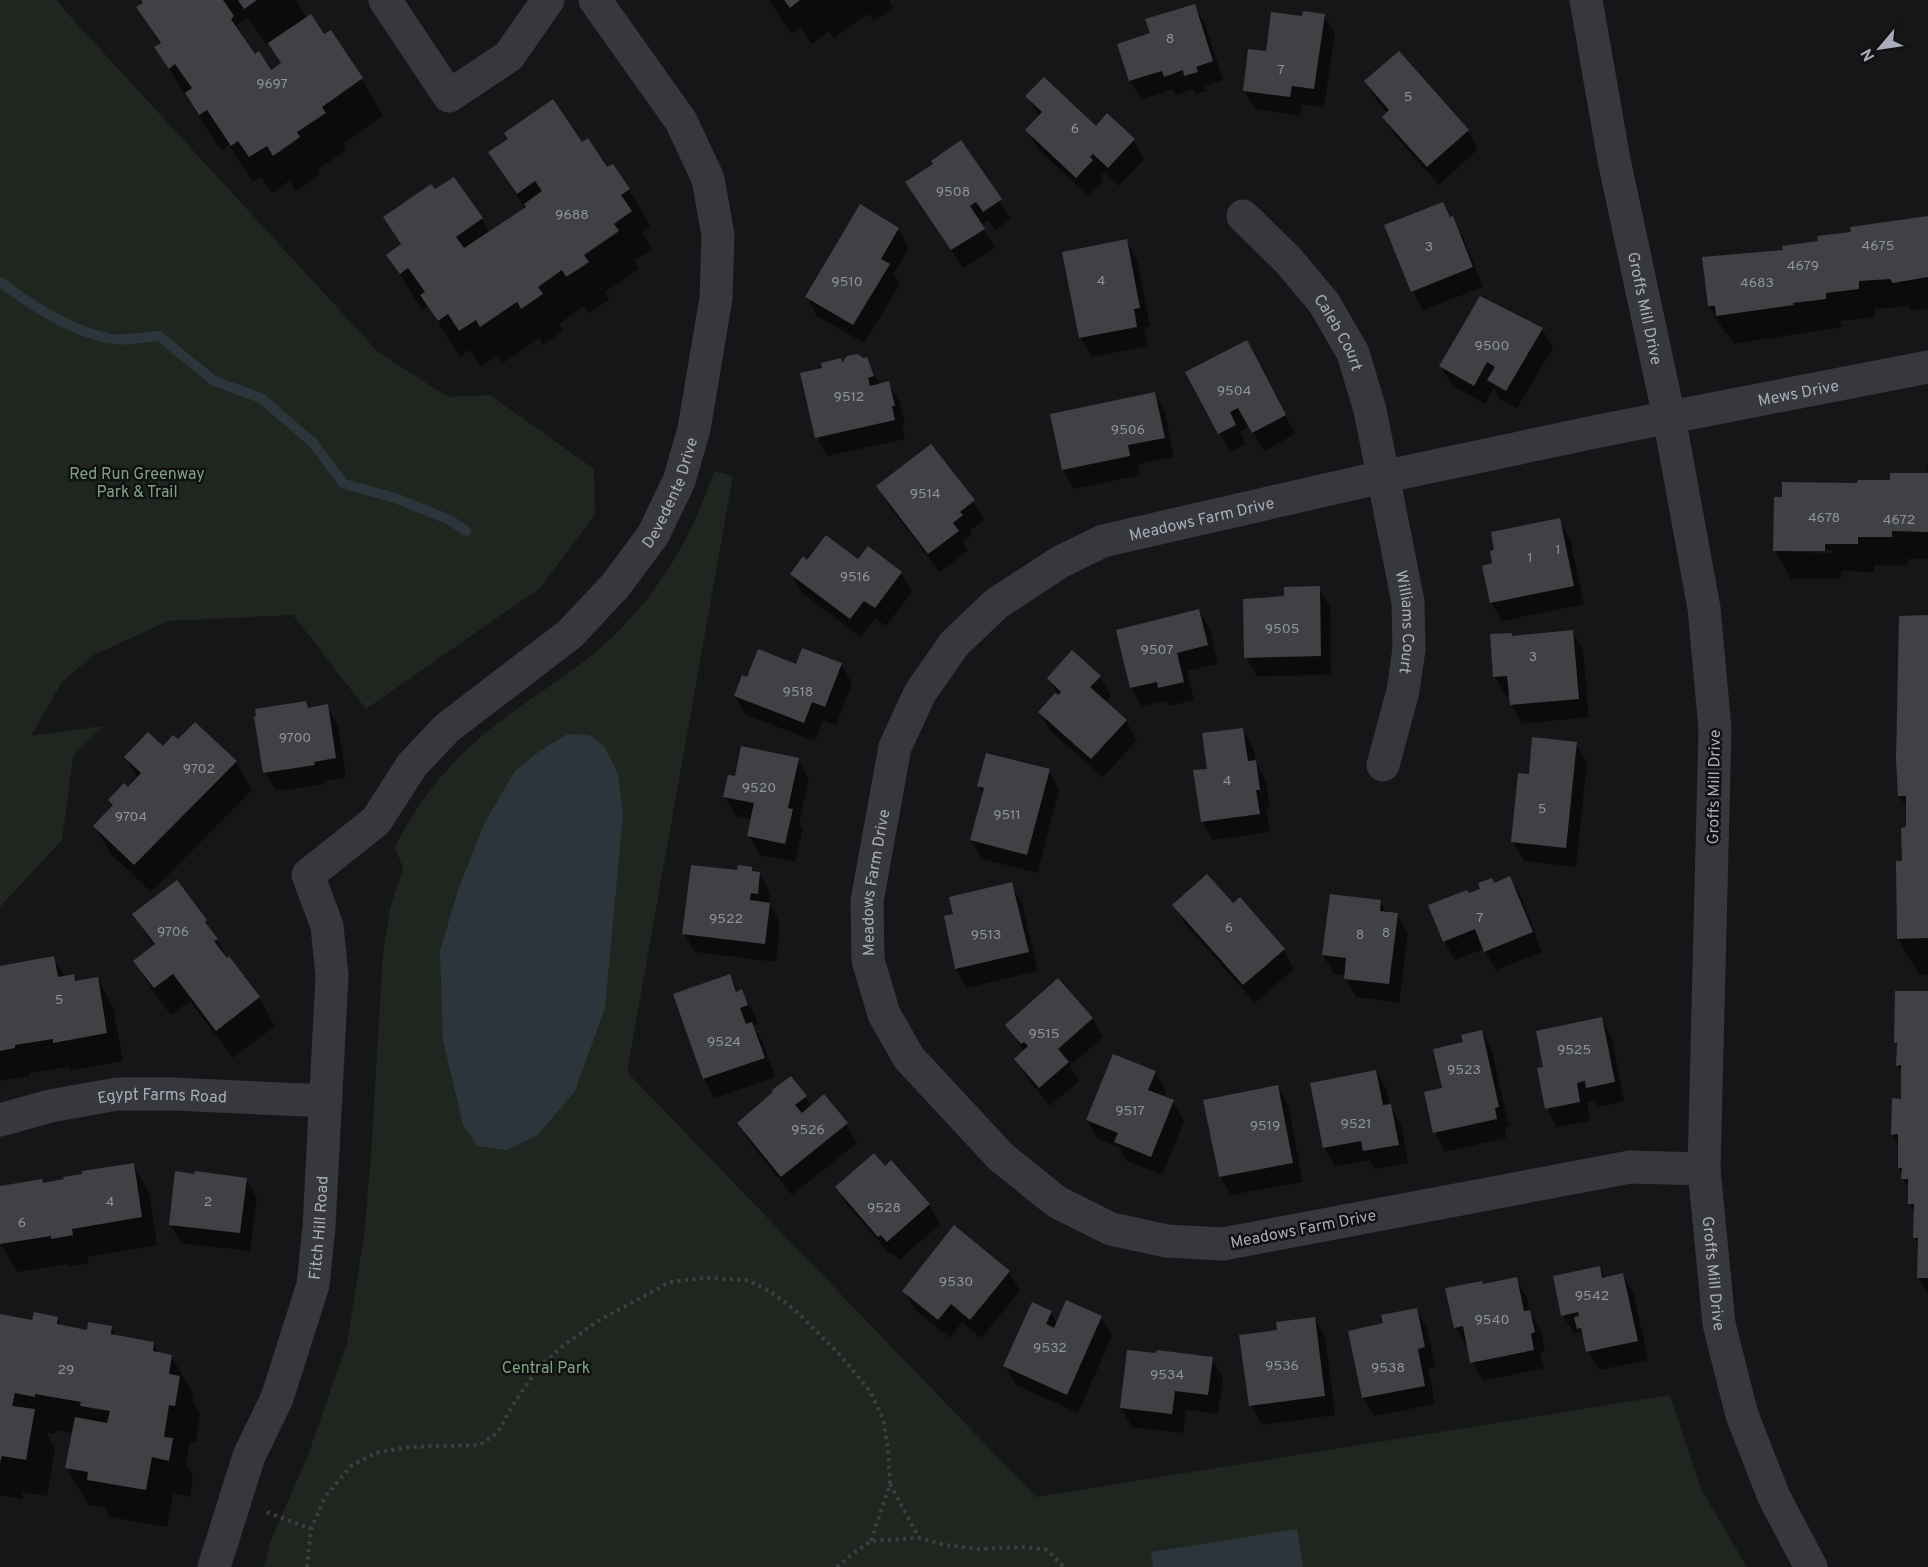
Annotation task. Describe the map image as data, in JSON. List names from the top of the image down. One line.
{"streets":{"street":["Groffs Mill Drive","Caleb Court","Mews Drive","Devedente Drive","Meadows Farm Drive","Williams Court","Egypt Farms Road","Fitch Hill Road"]},"crossings":[["Groffs Mill Drive","Mews Drive"],["Groffs Mill Drive","Meadows Farm Drive"],["Caleb Court","Meadows Farm Drive"],["Caleb Court","Williams Court"],["Mews Drive","Meadows Farm Drive"],["Devedente Drive","Fitch Hill Road"],["Meadows Farm Drive","Williams Court"],["Egypt Farms Road","Fitch Hill Road"]],"parks":["Red Run Greenway Park & Trail","Central Park"],"house_numbers":["8","7","9697","5","6","9508","9688","4675","3","4679","4","9510","4683","9500","9504","9512","9506","9514","4678","4672","1","1","9516","9505","9507","3","9518","9700","9702","4","9520","5","9511","9704","7","9522","6","9706","8","9513","8","5","9515","9524","9525","9523","9517","9521","9519","9526","4","2","9528","6","9530","9542","9540","9532","9536","9538","29","9534"],"north":"bottom left"}
